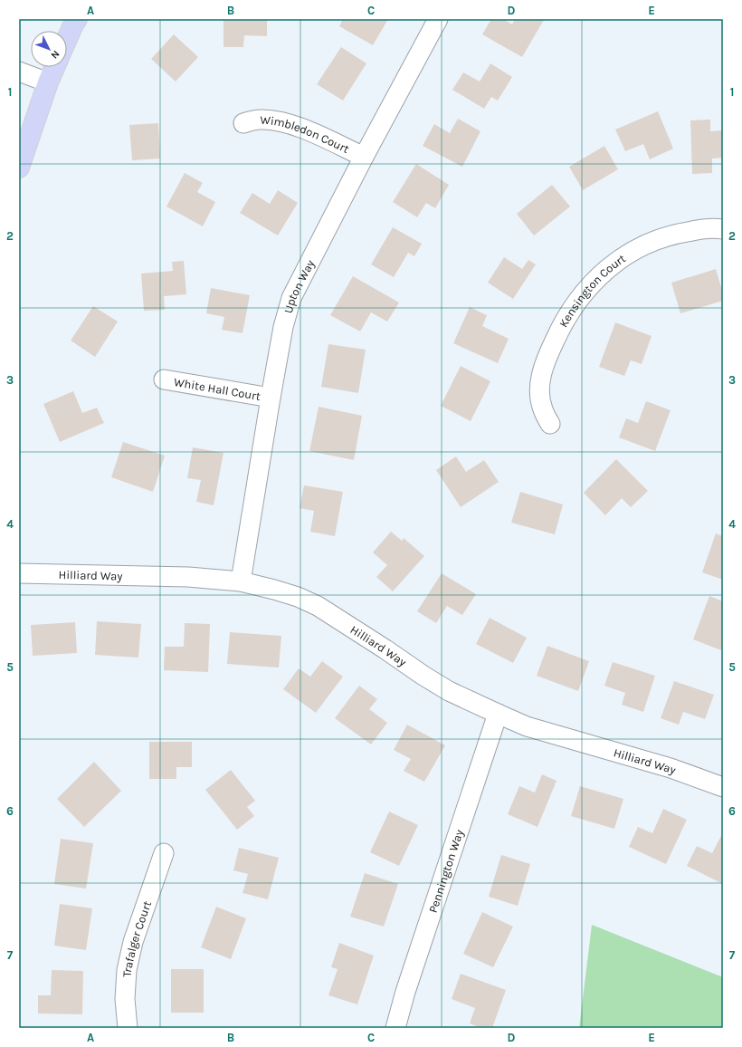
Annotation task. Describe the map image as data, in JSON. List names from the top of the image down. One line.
{"streets":{"street":["Wimbledon Court","Upton Way","Kensington Court","White Hall Court","Hilliard Way","Pennington Way","Trafalger Court"]},"crossings":[["Wimbledon Court","Upton Way"],["Upton Way","White Hall Court"],["Upton Way","Hilliard Way"],["Hilliard Way","Pennington Way"]],"north":"bottom right","grid":{"columns":["A","B","C","D","E"],"rows":["1","2","3","4","5","6","7"]}}
